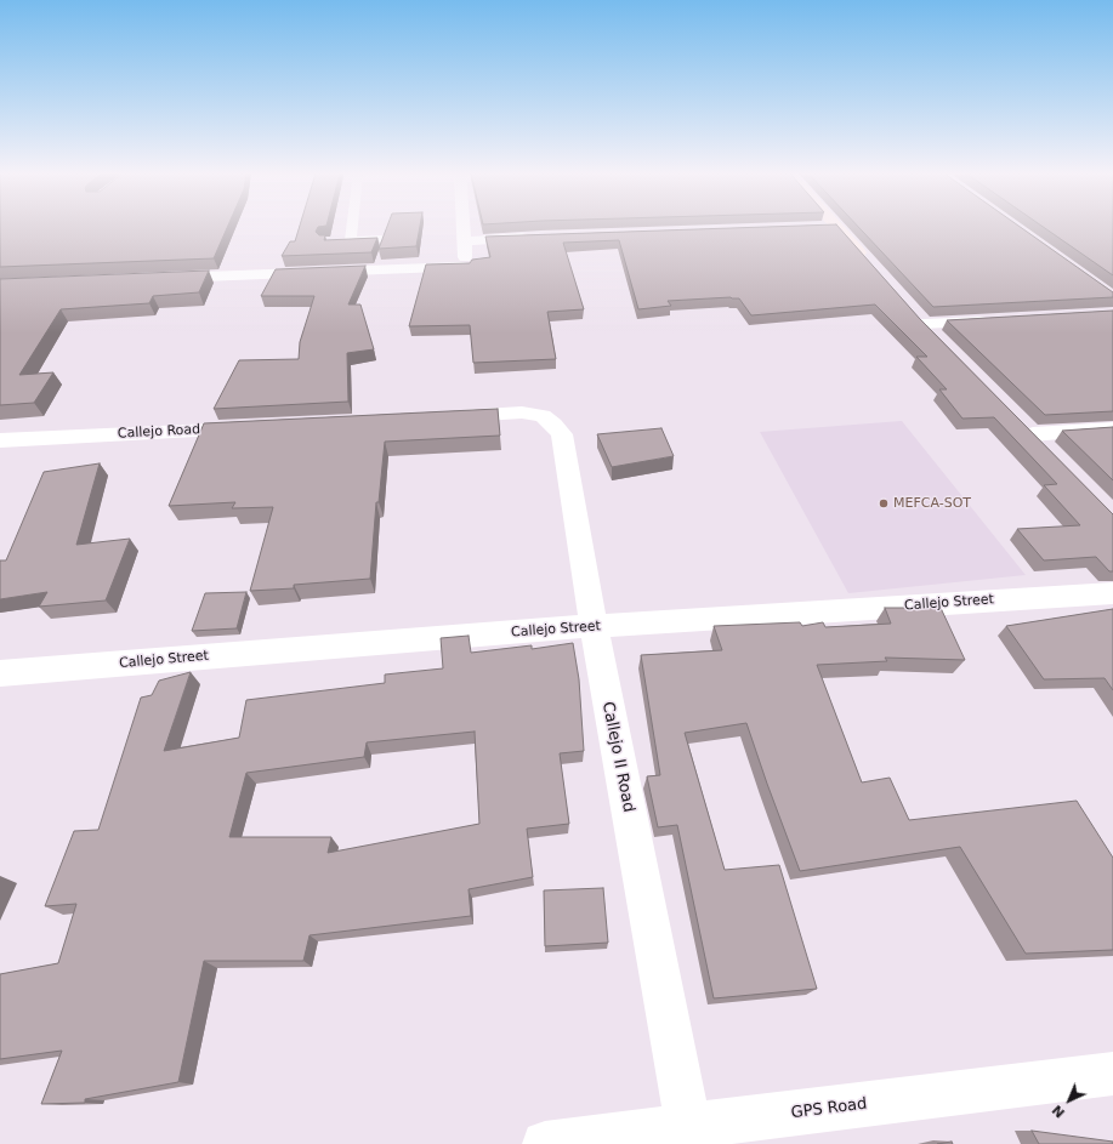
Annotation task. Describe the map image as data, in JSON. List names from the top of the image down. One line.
{"streets":{"street":["Callejo Road","Callejo Street","Callejo II Road","GPS Road"]},"crossings":[["Callejo Street","Callejo II Road"],["Callejo II Road","GPS Road"]],"places":["MEFCA-SOT"],"north":"bottom left"}
